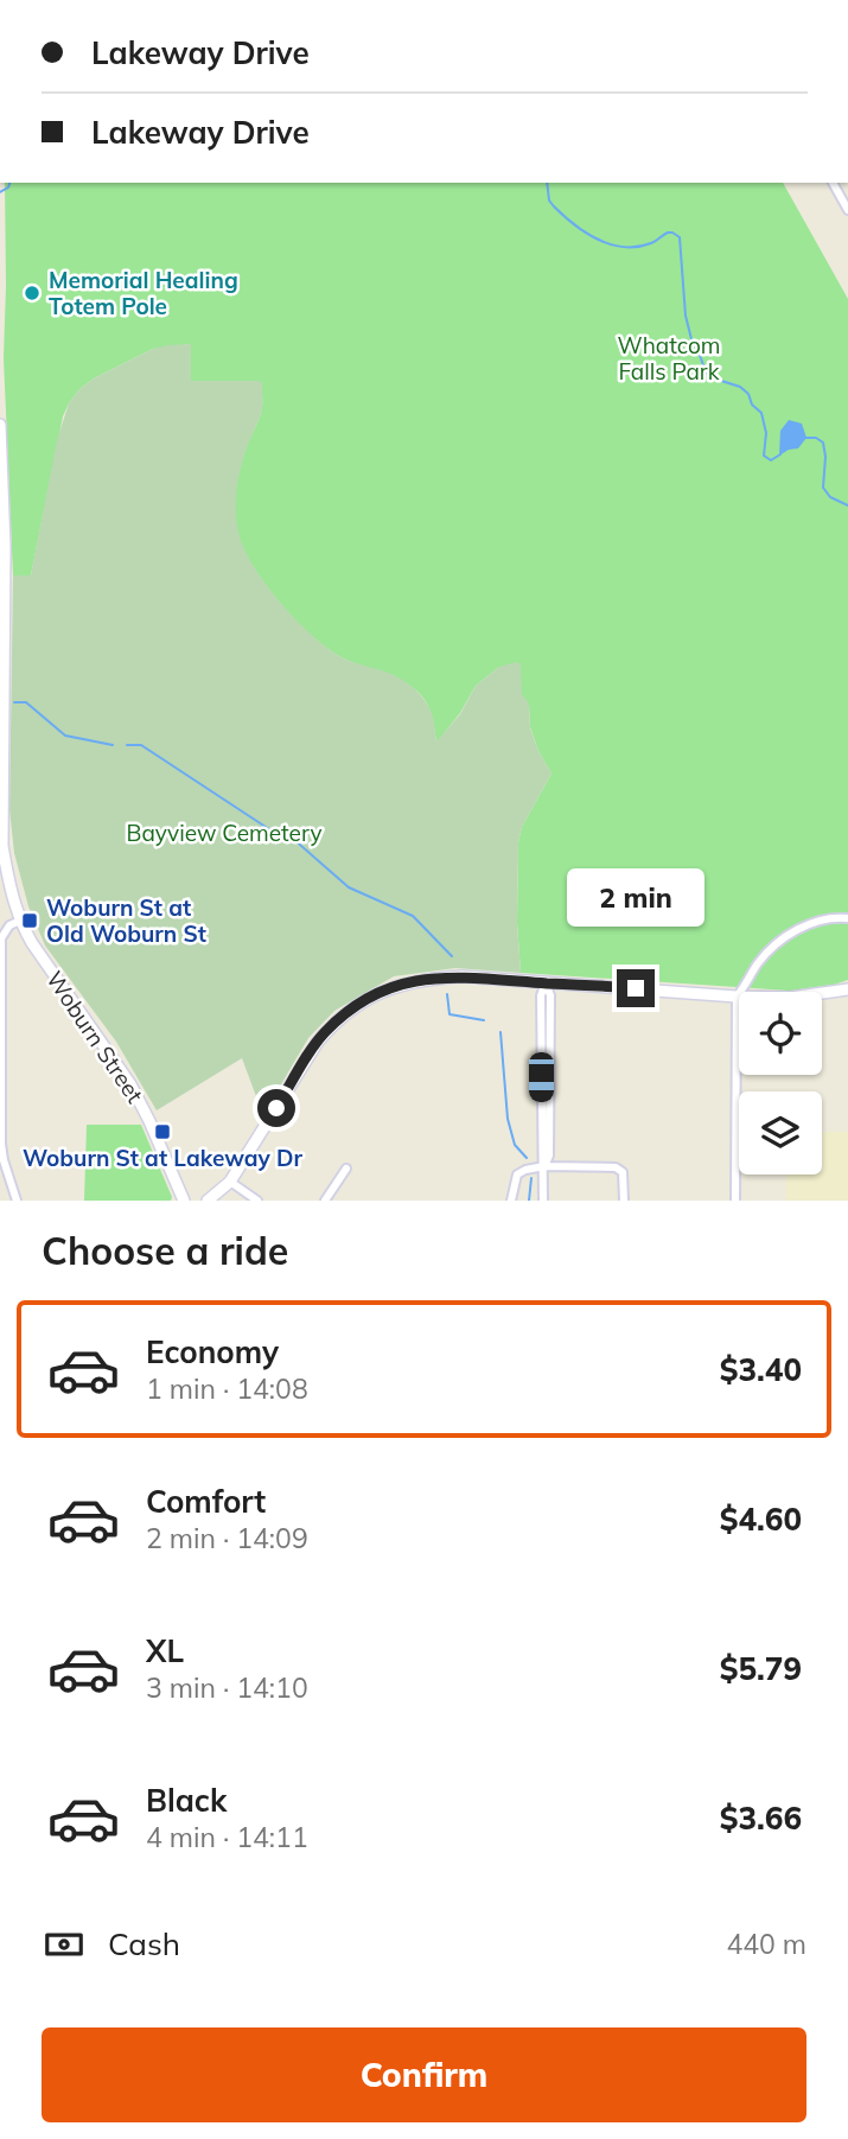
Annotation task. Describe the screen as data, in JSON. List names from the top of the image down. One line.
{"streets":{"street":["Woburn Street"]},"parks":["Whatcom Falls Park","Bayview Cemetery"],"places":{"other":["Memorial Healing Totem Pole"],"transit":["Woburn St at Old Woburn St","Woburn St at Lakeway Dr"]},"page":{"banner":["Lakeway Drive","Lakeway Drive"],"bubble":"2 min","heading":"Choose a ride","list":[{"name":"Economy","note":"1 min · 14:08","value":"$3.40"},{"name":"Comfort","note":"2 min · 14:09","value":"$4.60"},{"name":"XL","note":"3 min · 14:10","value":"$5.79"},{"name":"Black","note":"4 min · 14:11","value":"$3.66"}],"pay":["Cash","440 m"],"buttons":"Confirm"}}
